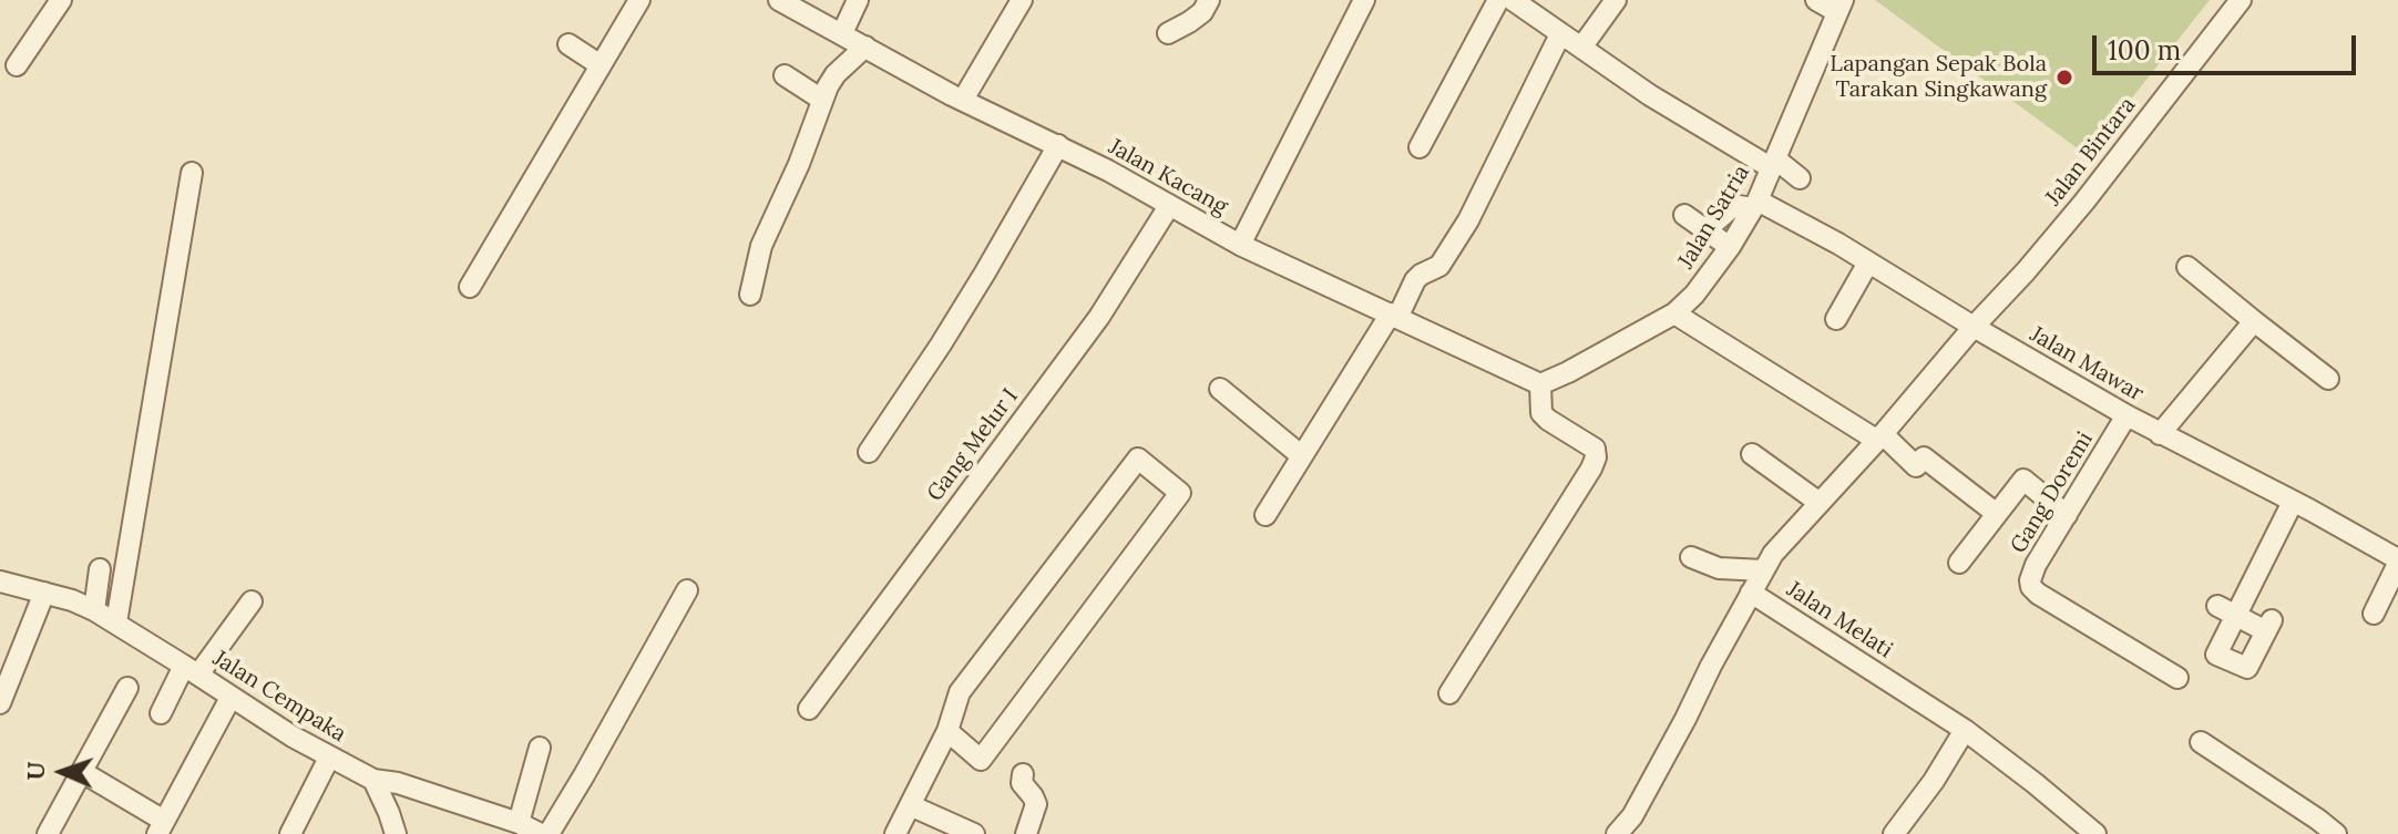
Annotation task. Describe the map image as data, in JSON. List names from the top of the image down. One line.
{"streets":{"street":["Jalan Bintara","Jalan Kacang","Jalan Satria","Jalan Mawar","Gang Melur I","Gang Doremi","Jalan Melati","Jalan Cempaka"]},"crossings":[["Jalan Bintara","Jalan Mawar"],["Jalan Bintara","Jalan Melati"],["Jalan Kacang","Jalan Satria"],["Jalan Kacang","Gang Melur I"],["Jalan Satria","Jalan Mawar"],["Jalan Mawar","Gang Doremi"],["Jalan Mawar","Jalan Melati"]],"places":["Lapangan Sepak Bola Tarakan Singkawang"],"scale_bar":"100 m","north":"left"}
